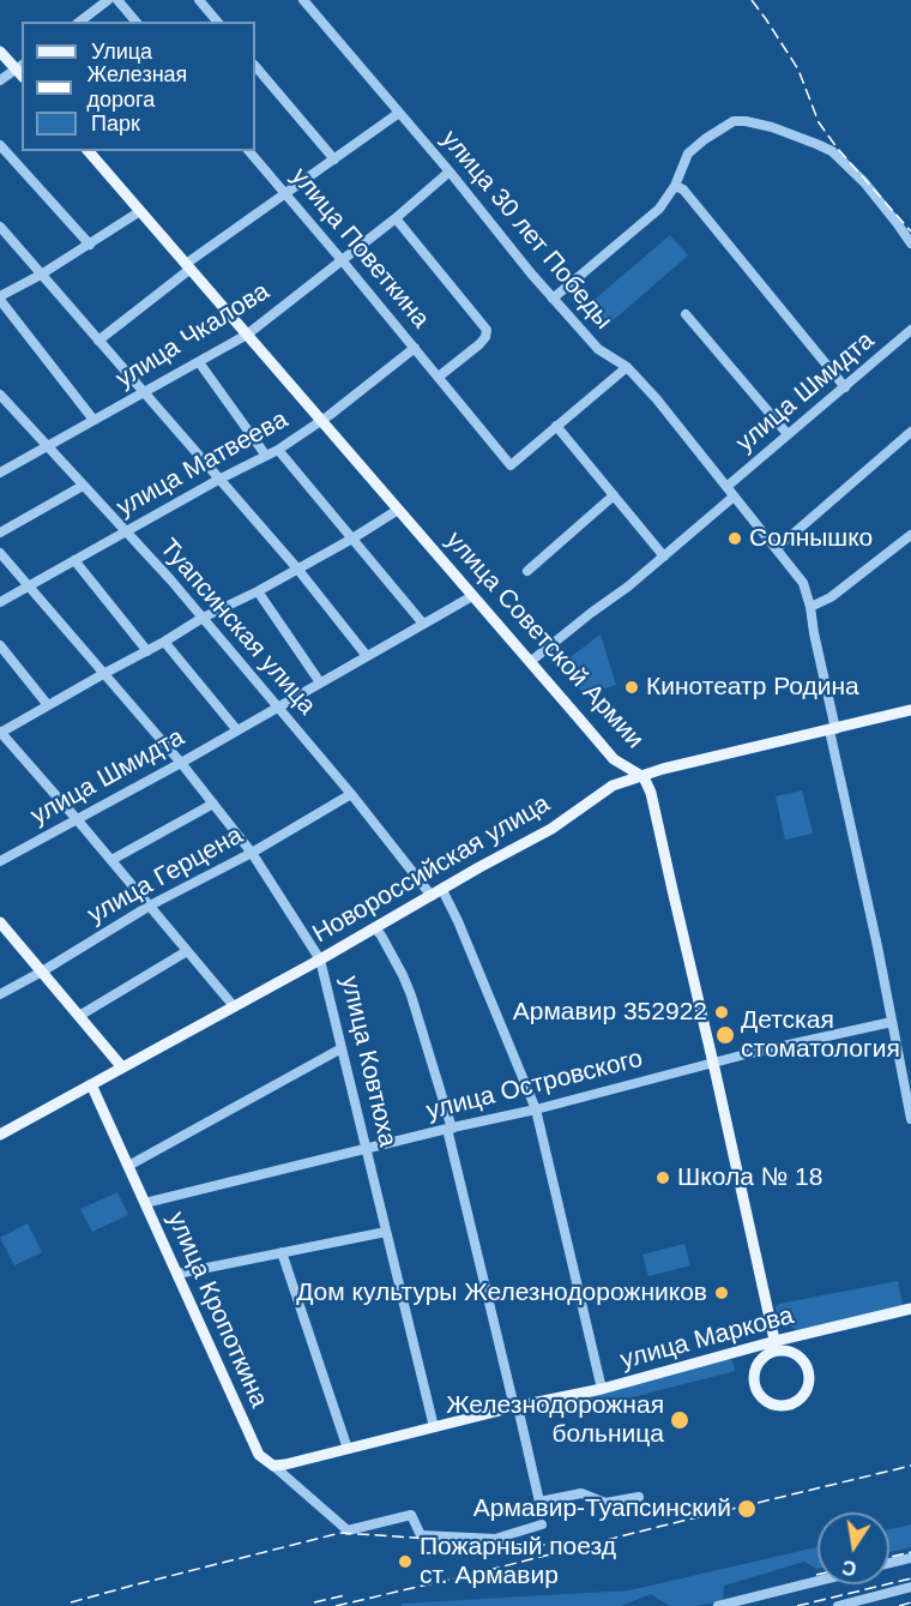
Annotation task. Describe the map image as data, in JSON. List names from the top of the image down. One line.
{"streets":{"main road":["улица Советской Армии","Новороссийская улица","улица Кропоткина","улица Маркова"],"street":["улица 30 лет Победы","улица Поветкина","улица Чкалова","улица Шмидта","улица Матвеева","Туапсинская улица","улица Герцена","улица Ковтюха","улица Островского"]},"crossings":[["улица 30 лет Победы","улица Чкалова"],["улица 30 лет Победы","улица Шмидта"],["улица 30 лет Победы","Новороссийская улица"],["улица 30 лет Победы","улица Островского"],["улица Поветкина","улица Чкалова"],["улица Поветкина","улица Матвеева"],["улица Чкалова","Туапсинская улица"],["улица Чкалова","улица Советской Армии"],["улица Шмидта","Туапсинская улица"],["улица Шмидта","улица Советской Армии"],["улица Шмидта","улица Ковтюха"],["улица Матвеева","Туапсинская улица"],["улица Матвеева","улица Советской Армии"],["улица Матвеева","улица Ковтюха"],["Туапсинская улица","Новороссийская улица"],["Туапсинская улица","улица Герцена"],["Туапсинская улица","улица Островского"],["Туапсинская улица","улица Маркова"],["улица Советской Армии","Новороссийская улица"],["улица Советской Армии","улица Островского"],["улица Советской Армии","улица Маркова"],["Новороссийская улица","улица Ковтюха"],["Новороссийская улица","улица Кропоткина"],["улица Герцена","улица Ковтюха"],["улица Ковтюха","улица Островского"],["улица Ковтюха","улица Маркова"],["улица Островского","улица Кропоткина"],["улица Кропоткина","улица Маркова"]],"places":["Солнышко","Кинотеатр Родина","Армавир 352922","Детская стоматология","Школа № 18","Дом культуры Железнодорожников","Железнодорожная больница","Армавир-Туапсинский","Пожарный поезд ст. Армавир"],"legend":["Улица","Железная дорога","Парк"],"north":"bottom"}
